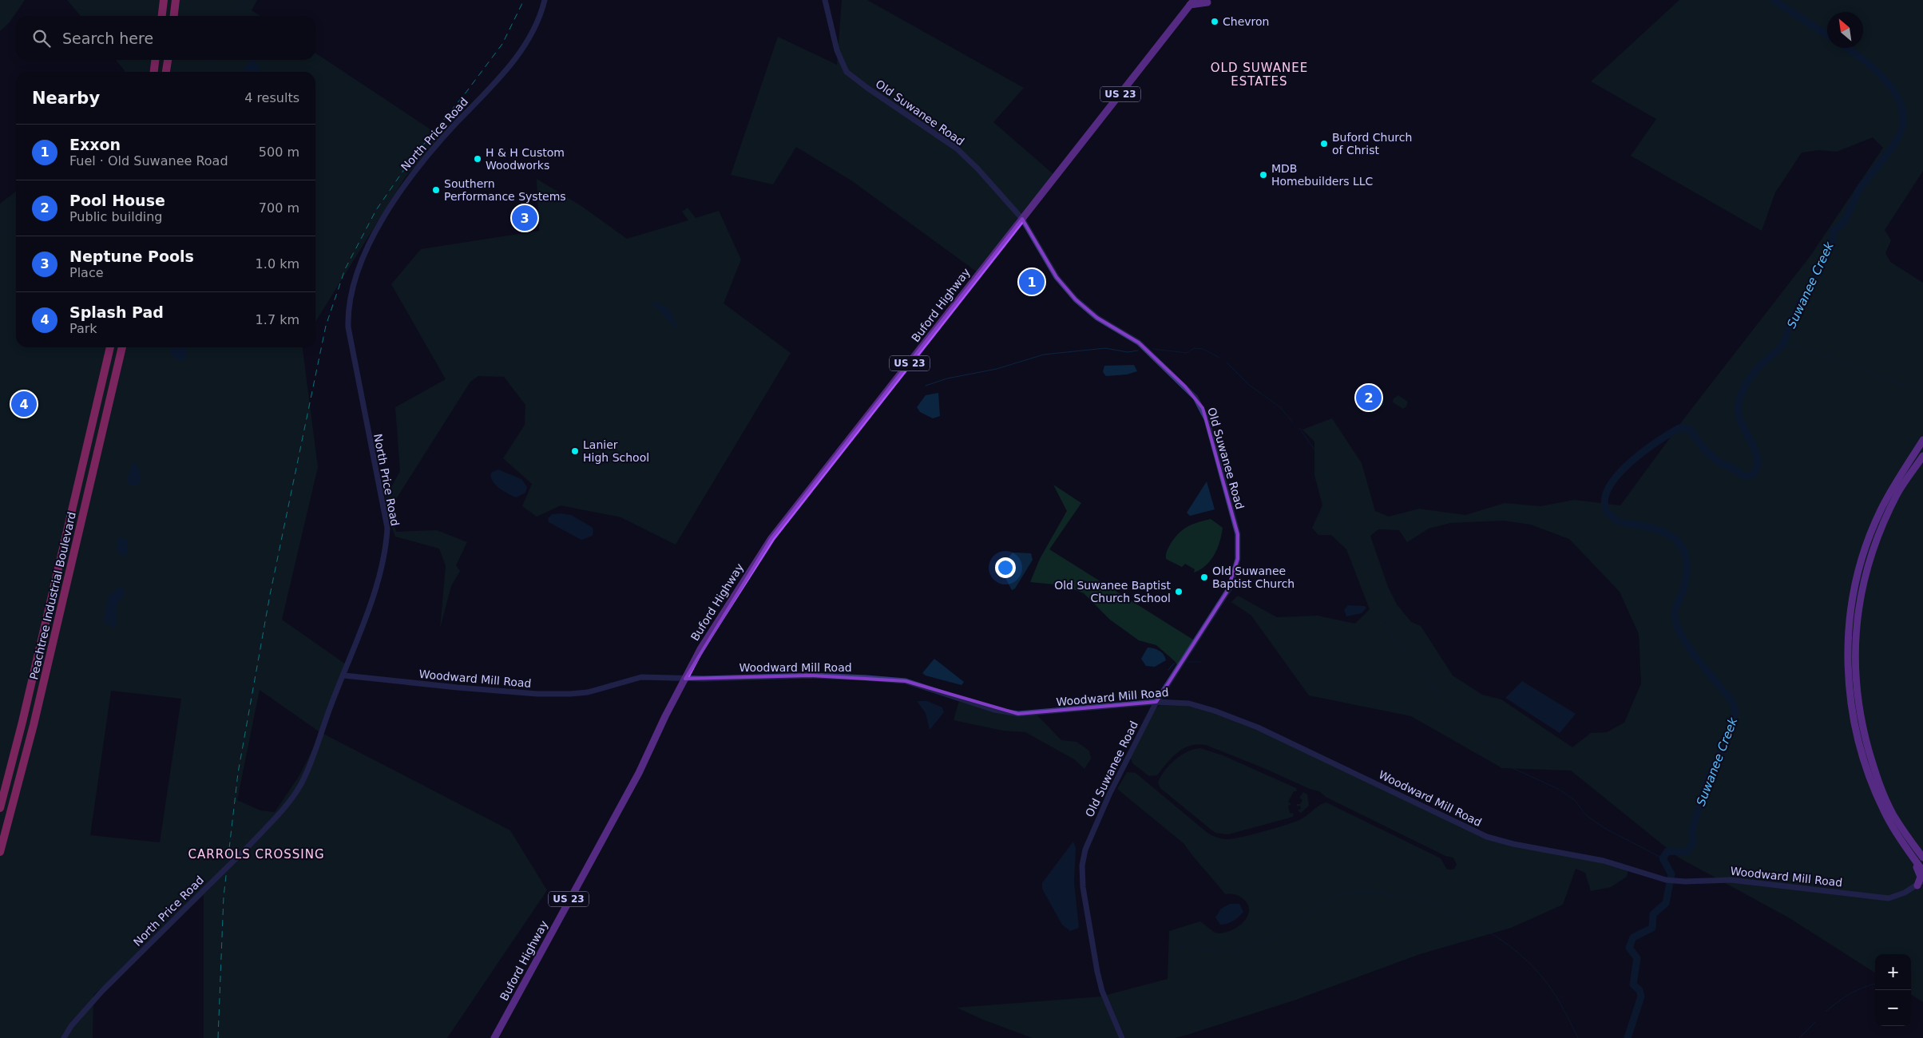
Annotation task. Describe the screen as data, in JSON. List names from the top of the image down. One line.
{"streets":{"highway":["Peachtree Industrial Boulevard"],"main road":["US 23","Buford Highway"],"street":["Old Suwanee Road","North Price Road","Woodward Mill Road"]},"crossings":[["US 23","Old Suwanee Road"],["US 23","Buford Highway"],["Old Suwanee Road","Buford Highway"],["Old Suwanee Road","Woodward Mill Road"],["North Price Road","Woodward Mill Road"],["Buford Highway","Woodward Mill Road"]],"districts":["OLD SUWANEE ESTATES","CARROLS CROSSING"],"water":["Suwanee Creek"],"places":["Chevron","Buford Church of Christ","H & H Custom Woodworks","MDB Homebuilders LLC","Southern Performance Systems","Lanier High School","Old Suwanee Baptist Church","Old Suwanee Baptist Church School"],"north":"top left","page":{"search":"Search here","heading":["Nearby","4 results"],"list":[{"mark":"1","name":"Exxon","note":"Fuel · Old Suwanee Road","value":"500 m"},{"mark":"2","name":"Pool House","note":"Public building","value":"700 m"},{"mark":"3","name":"Neptune Pools","note":"Place","value":"1.0 km"},{"mark":"4","name":"Splash Pad","note":"Park","value":"1.7 km"}],"pins":["3","1","2","4"],"map_buttons":["+","−"]}}
